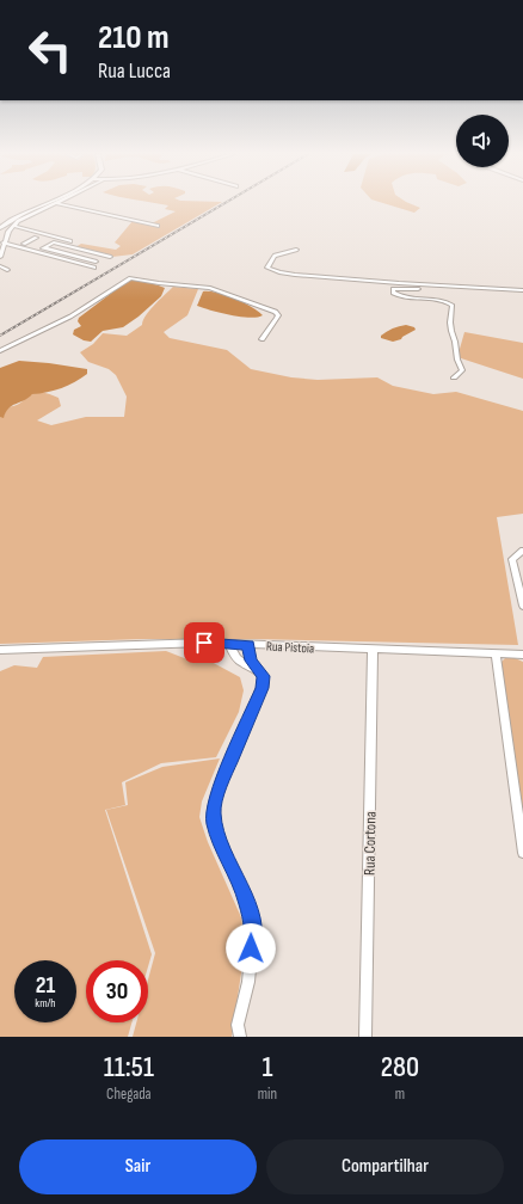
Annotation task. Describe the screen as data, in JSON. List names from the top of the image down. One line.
{"streets":{"street":["Rua Pistoia","Rua Cortona"]},"crossings":[["Rua Pistoia","Rua Cortona"]],"page":{"turn":["210 m","Rua Lucca"],"speed":"21 km/h","limit":"30","eta":["11:51","Chegada","1","min","280","m"],"buttons":["Sair","Compartilhar"]}}
